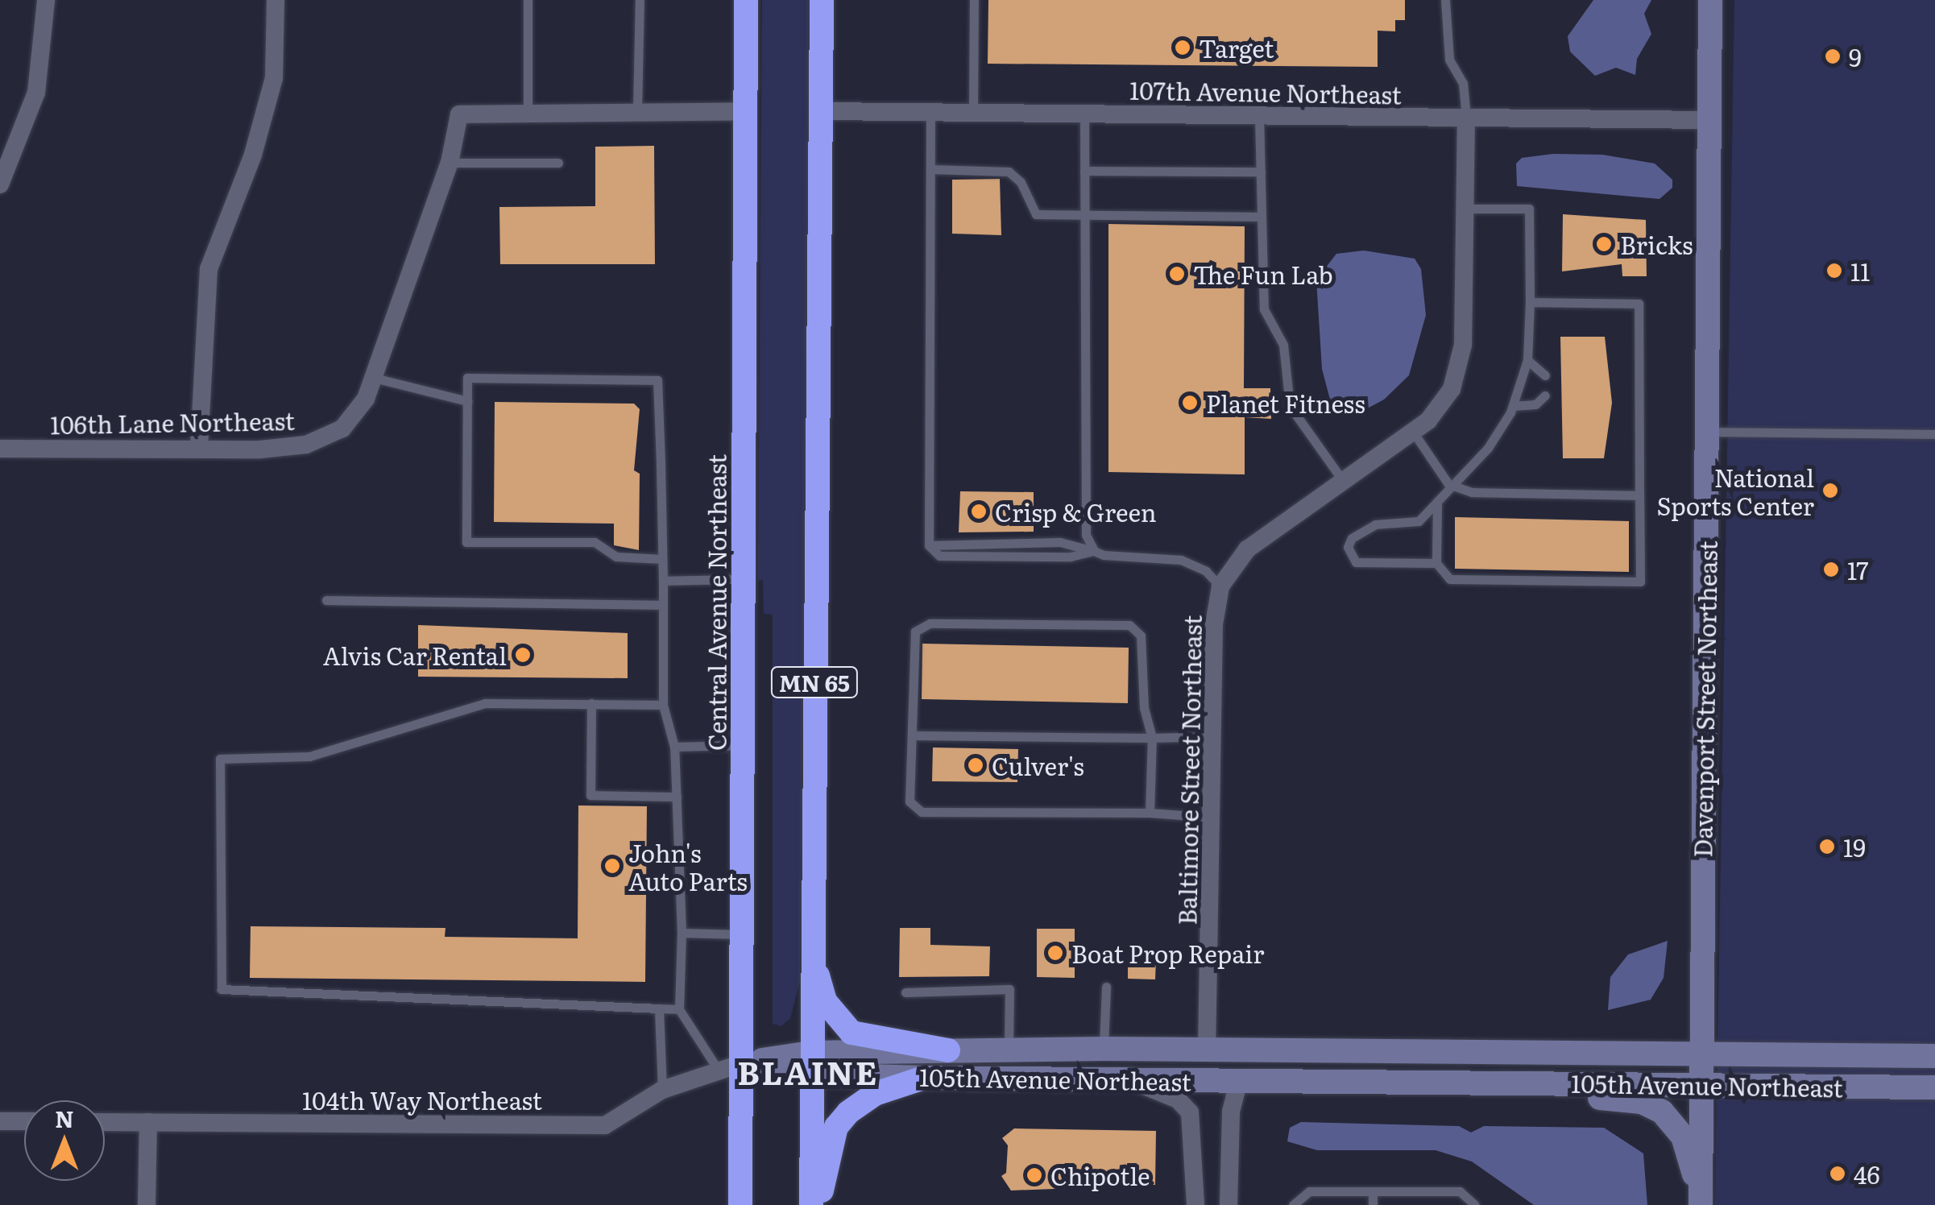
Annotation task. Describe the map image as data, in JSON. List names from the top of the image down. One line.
{"streets":{"highway":["Central Avenue Northeast","MN 65"],"street":["107th Avenue Northeast","106th Lane Northeast","Davenport Street Northeast","Baltimore Street Northeast","105th Avenue Northeast","104th Way Northeast"]},"crossings":[["107th Avenue Northeast","MN 65"],["107th Avenue Northeast","Davenport Street Northeast"],["107th Avenue Northeast","Baltimore Street Northeast"],["Central Avenue Northeast","105th Avenue Northeast"],["Central Avenue Northeast","104th Way Northeast"],["MN 65","105th Avenue Northeast"],["Davenport Street Northeast","105th Avenue Northeast"],["Baltimore Street Northeast","105th Avenue Northeast"],["105th Avenue Northeast","104th Way Northeast"]],"districts":["BLAINE"],"places":["Target","9","Bricks","11","The Fun Lab","Planet Fitness","National Sports Center","Crisp & Green","17","Alvis Car Rental","Culver's","19","John's Auto Parts","Boat Prop Repair","46","Chipotle"],"north":"top"}
